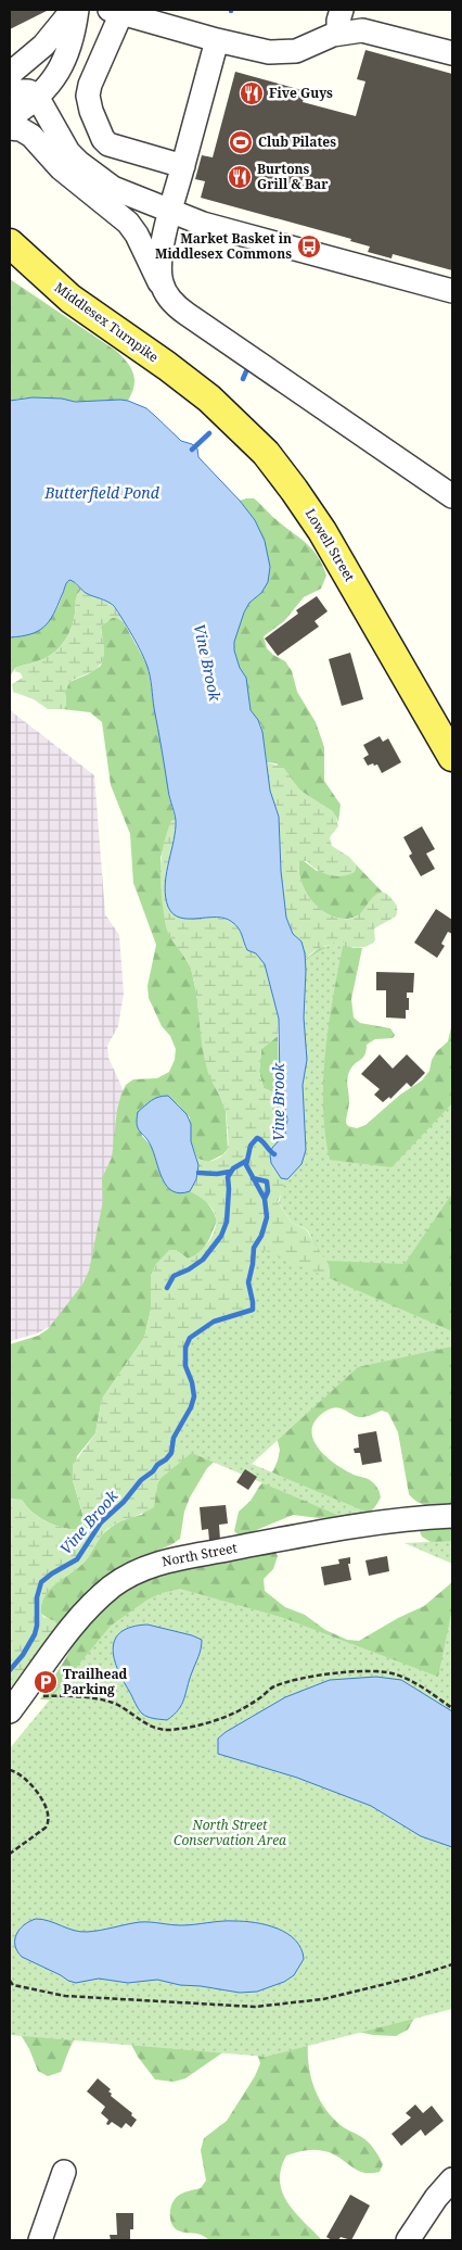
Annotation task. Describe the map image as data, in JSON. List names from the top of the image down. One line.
{"streets":{"main road":["Middlesex Turnpike","Lowell Street"],"street":["North Street"]},"crossings":[["Middlesex Turnpike","Lowell Street"]],"water":["Butterfield Pond","Vine Brook"],"parks":["North Street Conservation Area"],"places":{"restaurant":["Five Guys","Burtons Grill & Bar"],"sports":["Club Pilates"],"bus stop":["Market Basket in Middlesex Commons"],"parking":["Trailhead Parking"]}}
